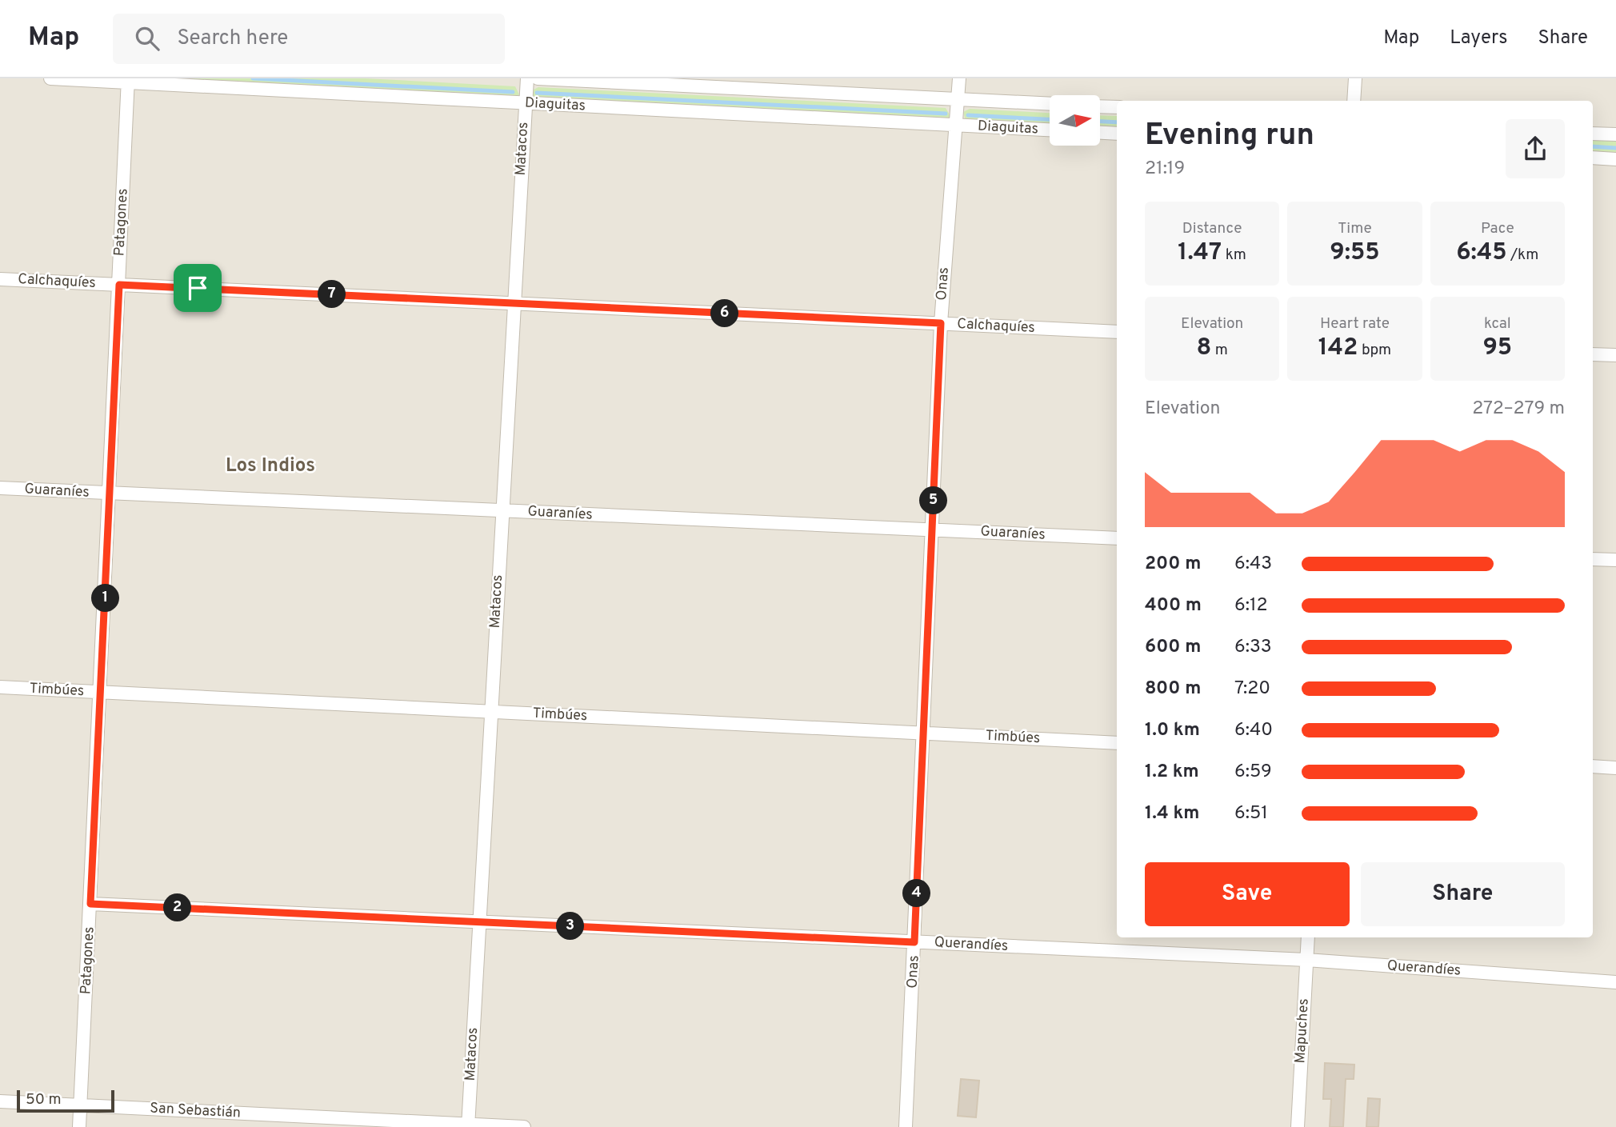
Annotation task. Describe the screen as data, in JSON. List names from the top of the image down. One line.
{"streets":{"street":["Diaguitas","Matacos","Patagones","Calchaquíes","Onas","Guaraníes","Timbúes","Querandíes","Mapuches","San Sebastián"]},"crossings":[["Diaguitas","Matacos"],["Diaguitas","Patagones"],["Diaguitas","Onas"],["Matacos","Calchaquíes"],["Matacos","Guaraníes"],["Matacos","Timbúes"],["Matacos","Querandíes"],["Matacos","San Sebastián"],["Patagones","Calchaquíes"],["Patagones","Guaraníes"],["Patagones","Timbúes"],["Patagones","Querandíes"],["Patagones","San Sebastián"],["Calchaquíes","Onas"],["Onas","Guaraníes"],["Onas","Timbúes"],["Onas","Querandíes"],["Querandíes","Mapuches"]],"districts":["Los Indios"],"scale_bar":"50 m","north":"right","page":{"header":"Map","search":"Search here","nav":["Map","Layers","Share"],"heading":["Evening run","21:19"],"stats":[["Distance","1.47 km"],["Time","9:55"],["Pace","6:45 /km"],["Elevation","8 m"],["Heart rate","142 bpm"],["kcal","95"]],"pins":["7","6","5","1","4","2","3"],"chart":["Elevation","272–279 m"],"list":[{"name":"200 m","note":"6:43"},{"name":"400 m","note":"6:12"},{"name":"600 m","note":"6:33"},{"name":"800 m","note":"7:20"},{"name":"1.0 km","note":"6:40"},{"name":"1.2 km","note":"6:59"},{"name":"1.4 km","note":"6:51"}],"buttons":["Save","Share"],"scale":"50 m"}}
